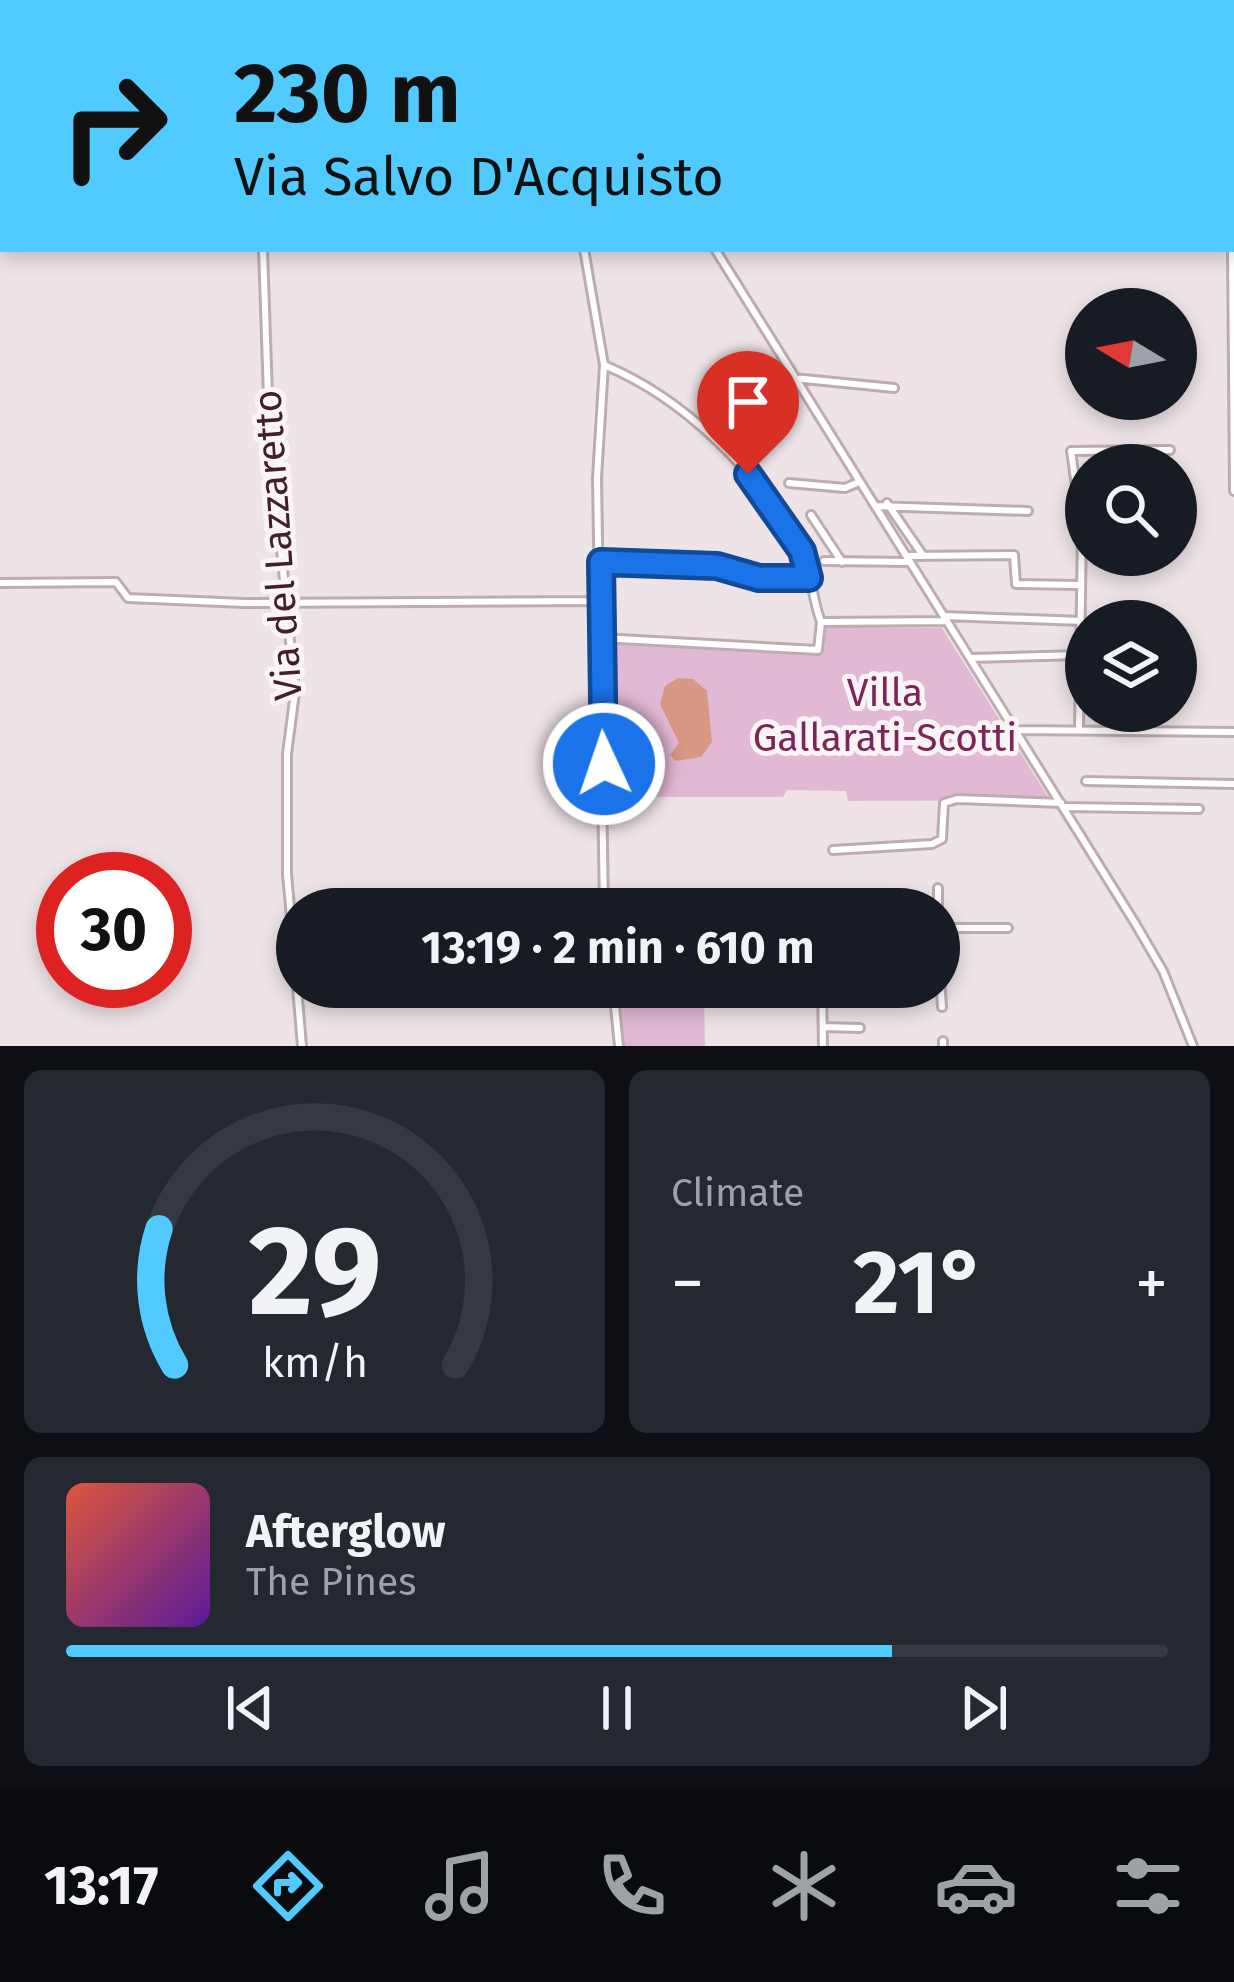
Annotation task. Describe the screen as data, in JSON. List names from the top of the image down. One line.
{"streets":{"street":["Via del Lazzaretto"]},"parks":["Villa Gallarati-Scotti"],"north":"left","page":{"turn":["230 m","Via Salvo D'Acquisto"],"limit":"30","trip":"13:19 · 2 min · 610 m","tile":"Climate","heat":["−","21°","+"],"song":["Afterglow","The Pines"],"tabs":"13:17","gauge":["29","km/h"]}}
